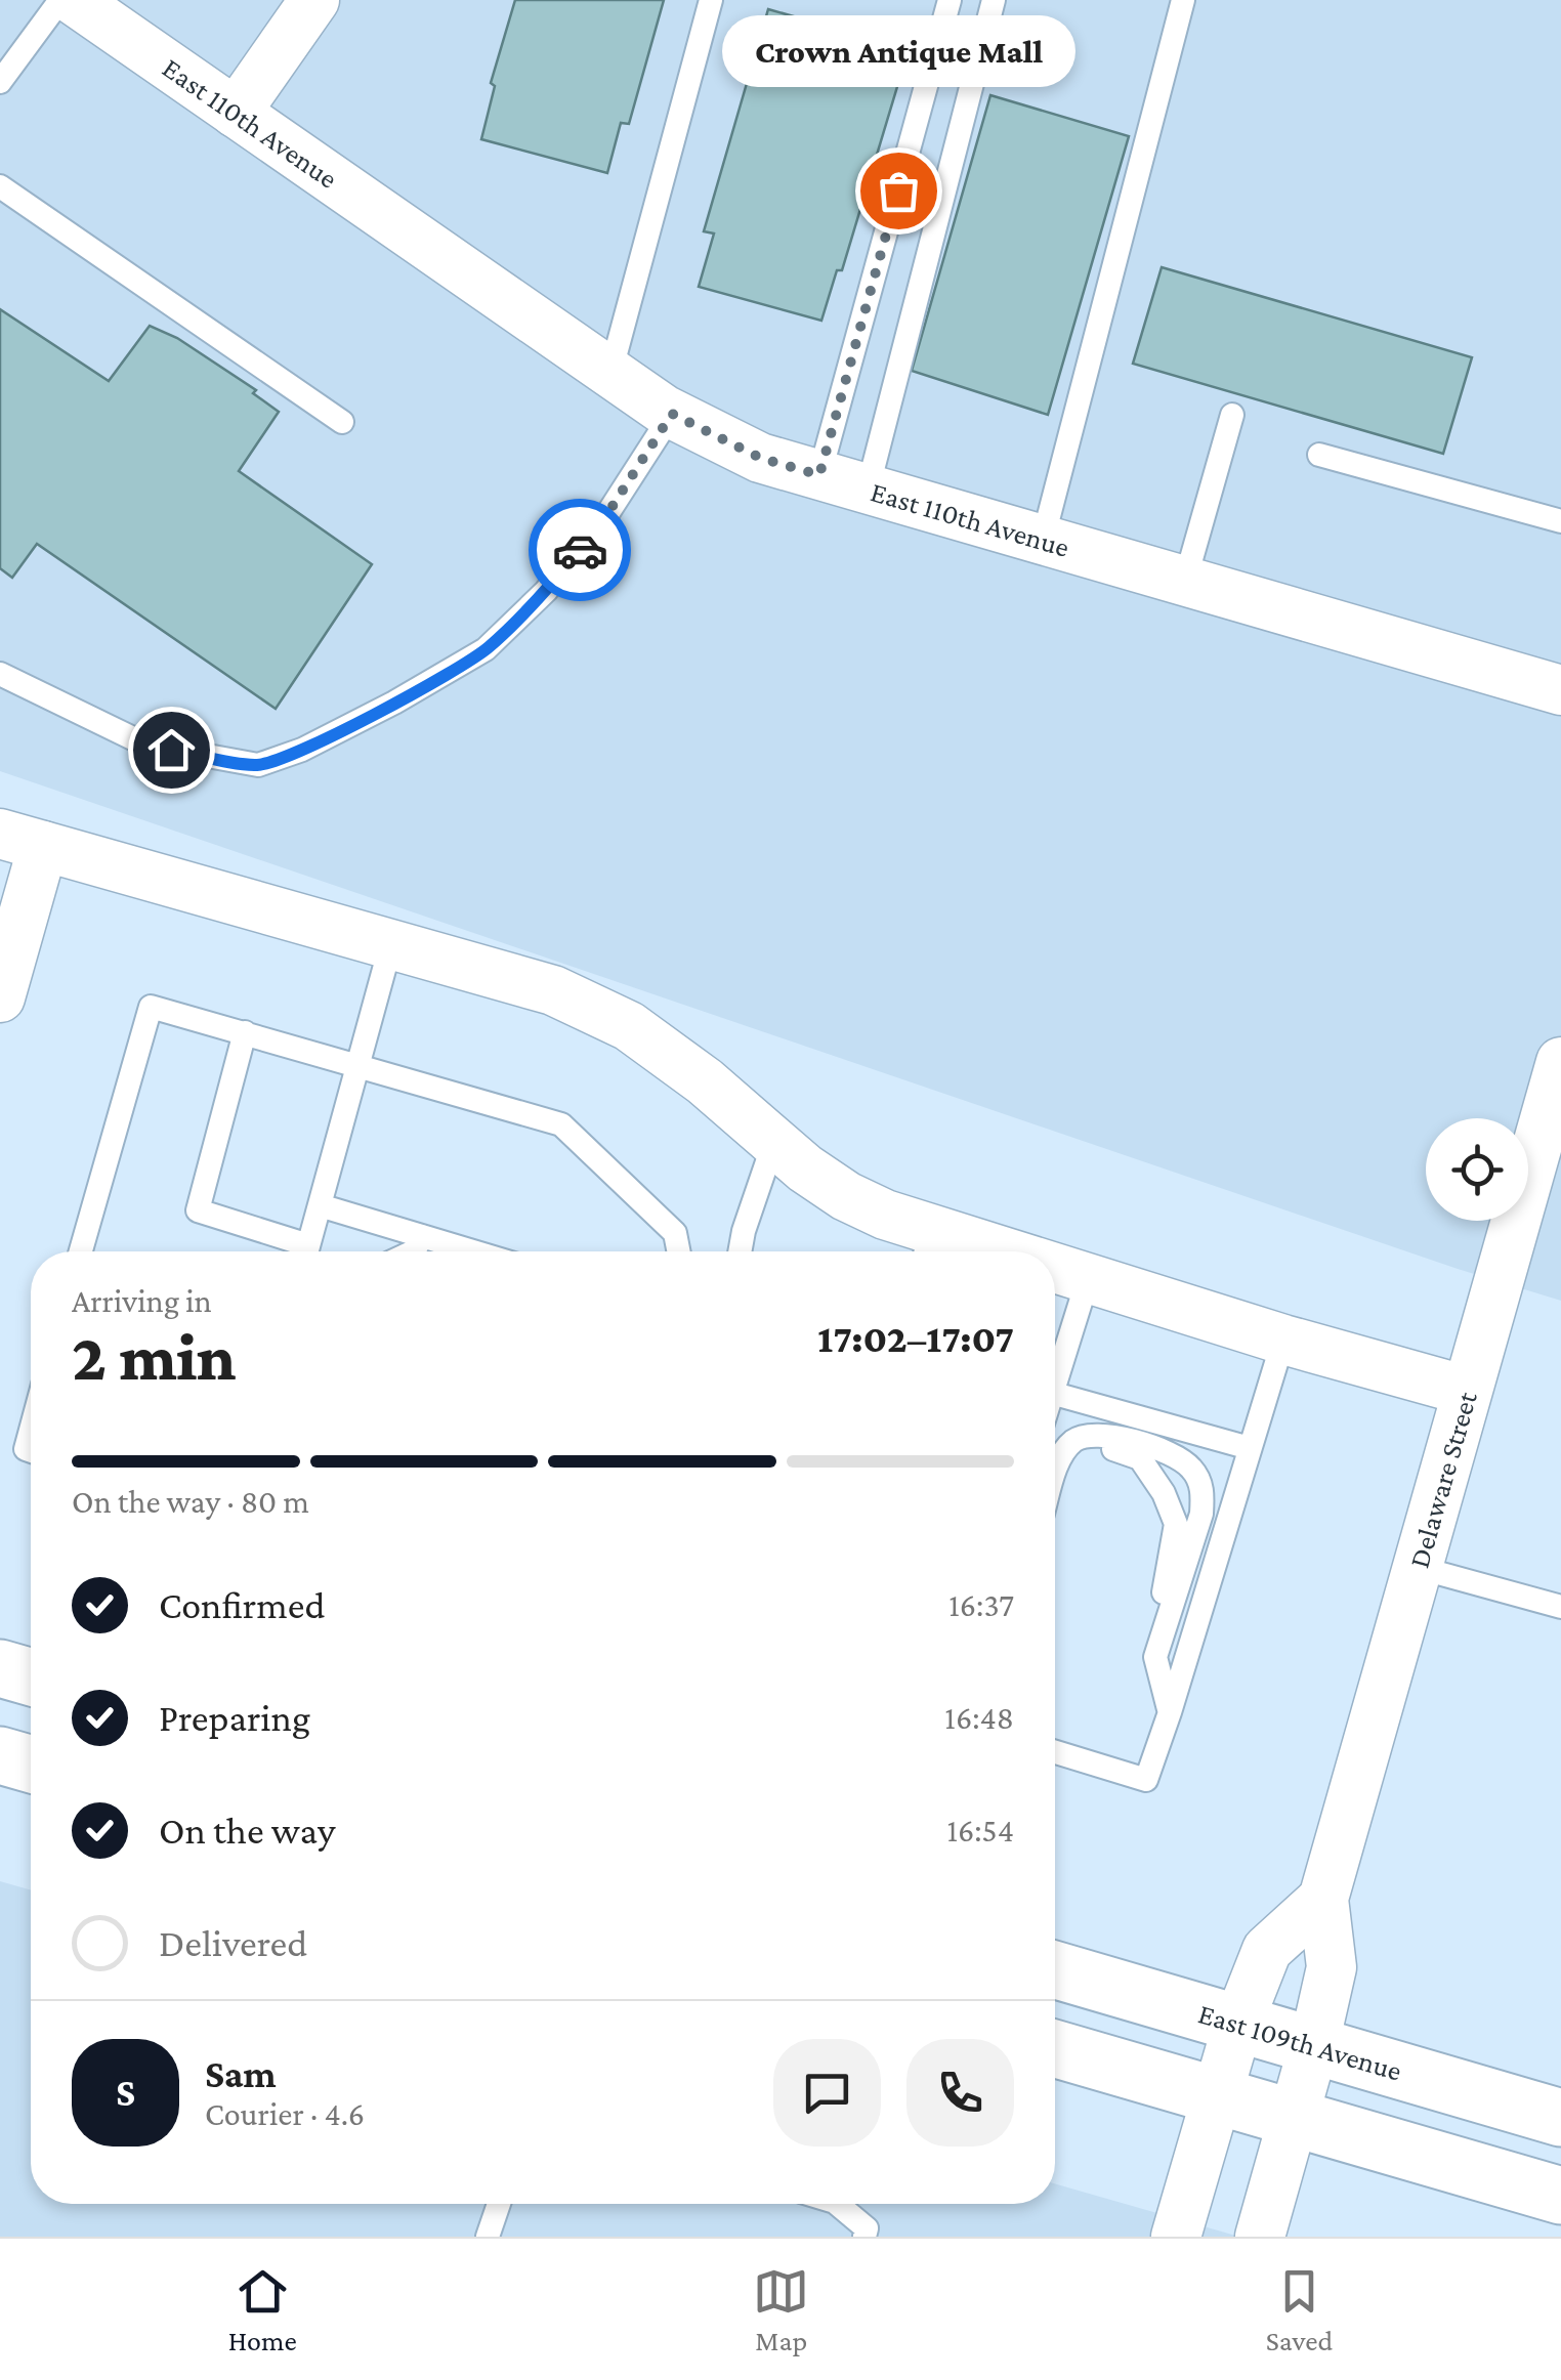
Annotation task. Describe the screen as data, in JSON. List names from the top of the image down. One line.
{"streets":{"main road":["East 109th Avenue"],"street":["East 110th Avenue","Delaware Street"]},"crossings":[["Delaware Street","East 109th Avenue"]],"places":["Crown Antique Mall"],"page":{"bubble":"Crown Antique Mall","heading":["2 min","Arriving in","17:02–17:07"],"panel":["Sam","Courier · 4.6"],"bar":"On the way · 80 m","list":[["Confirmed","16:37"],["Preparing","16:48"],["On the way","16:54"],"Delivered"],"round":"S","tabs":["Home","Map","Saved"]}}
